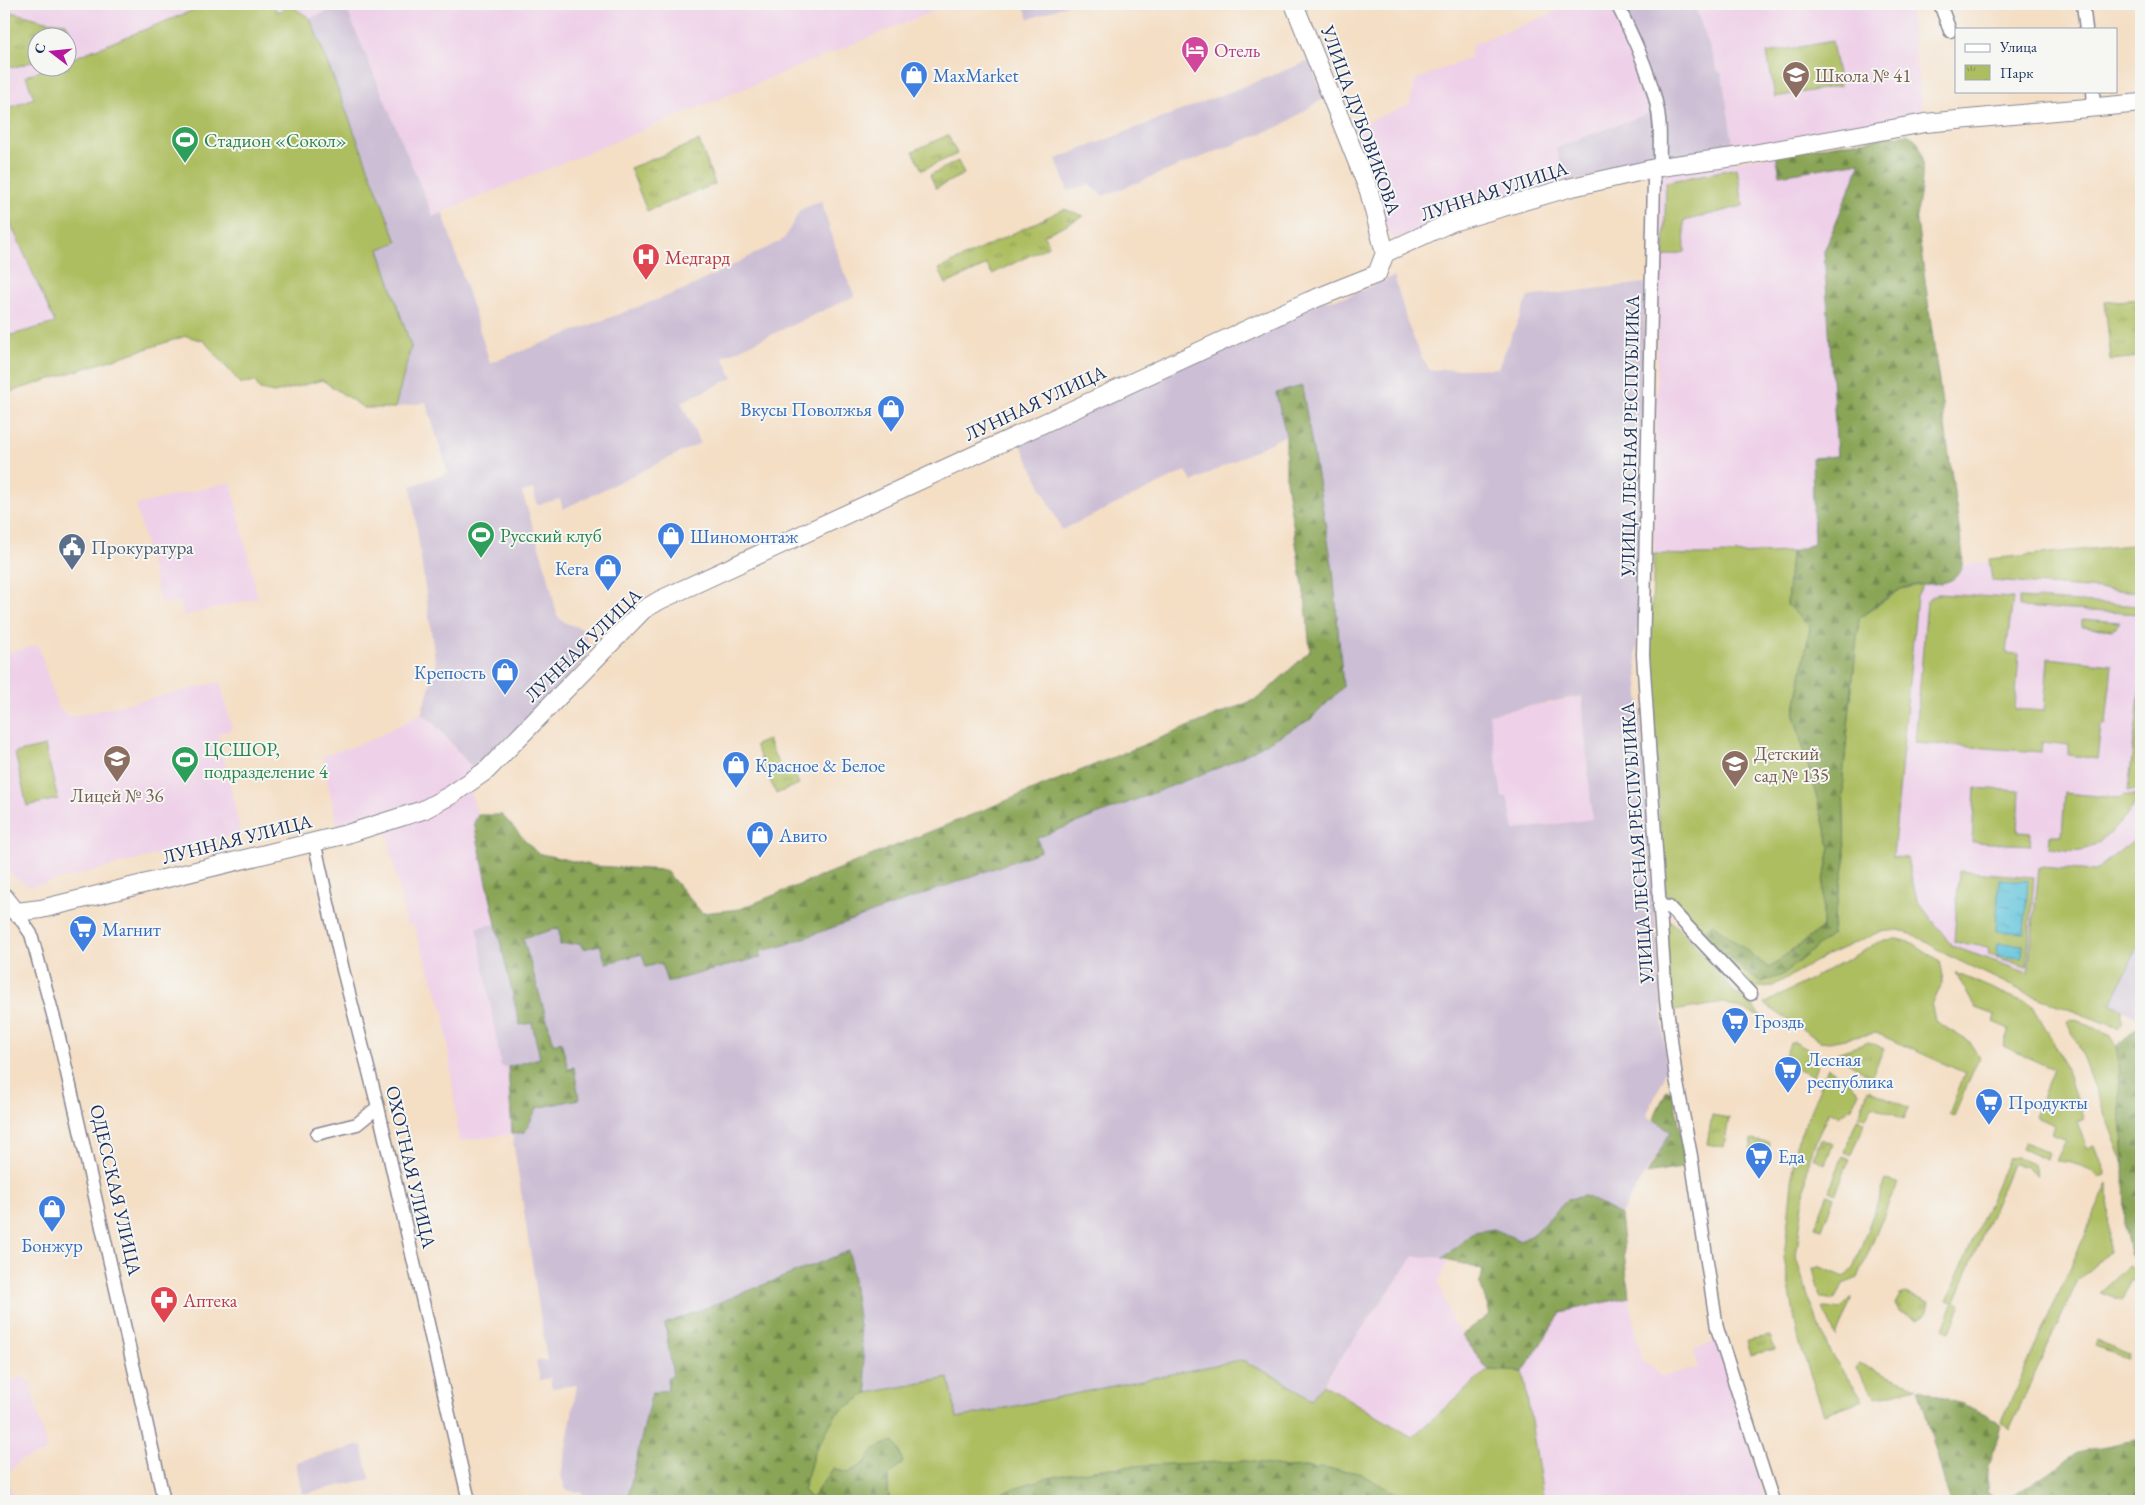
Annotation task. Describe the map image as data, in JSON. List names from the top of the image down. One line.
{"streets":{"street":["УЛИЦА ДУБОВИКОВА","ЛУННАЯ УЛИЦА","УЛИЦА ЛЕСНАЯ РЕСПУБЛИКА","ОХОТНАЯ УЛИЦА","ОДЕССКАЯ УЛИЦА"]},"crossings":[["УЛИЦА ДУБОВИКОВА","ЛУННАЯ УЛИЦА"],["ЛУННАЯ УЛИЦА","УЛИЦА ЛЕСНАЯ РЕСПУБЛИКА"],["ЛУННАЯ УЛИЦА","ОХОТНАЯ УЛИЦА"],["ЛУННАЯ УЛИЦА","ОДЕССКАЯ УЛИЦА"]],"places":{"hotel":["Отель"],"shop":["MaxMarket","Вкусы Поволжья","Шиномонтаж","Кега","Крепость","Красное & Белое","Авито","Бонжур"],"school or university":["Школа № 41","Лицей № 36","Детский сад № 135"],"sports":["Стадион «Сокол»","Русский клуб","ЦСШОР, подразделение 4"],"hospital":["Медгард"],"public building":["Прокуратура"],"supermarket":["Магнит","Гроздь","Лесная республика","Продукты","Еда"],"pharmacy":["Аптека"]},"legend":["Улица","Парк"],"north":"left"}
